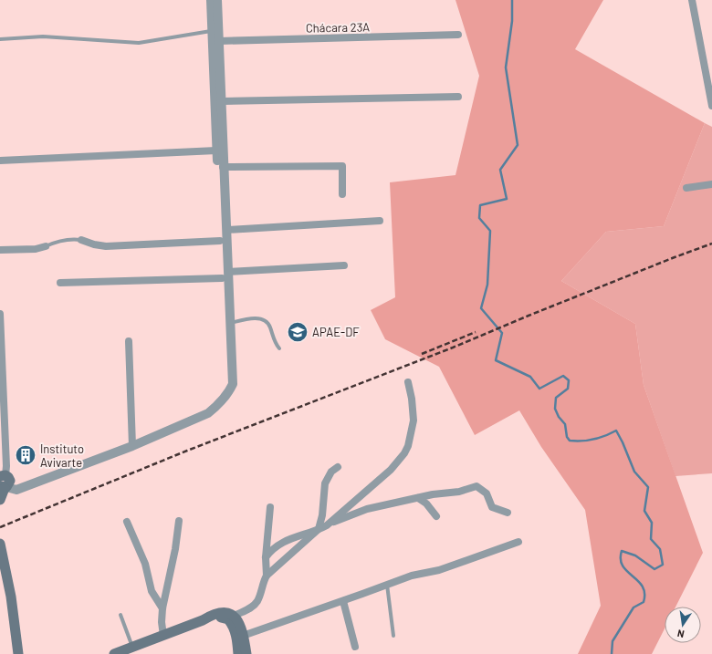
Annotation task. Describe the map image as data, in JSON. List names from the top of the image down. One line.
{"streets":{"street":["Chácara 23A"]},"places":{"school or university":["APAE-DF"],"building":["Instituto Avivarte"]},"north":"bottom"}
